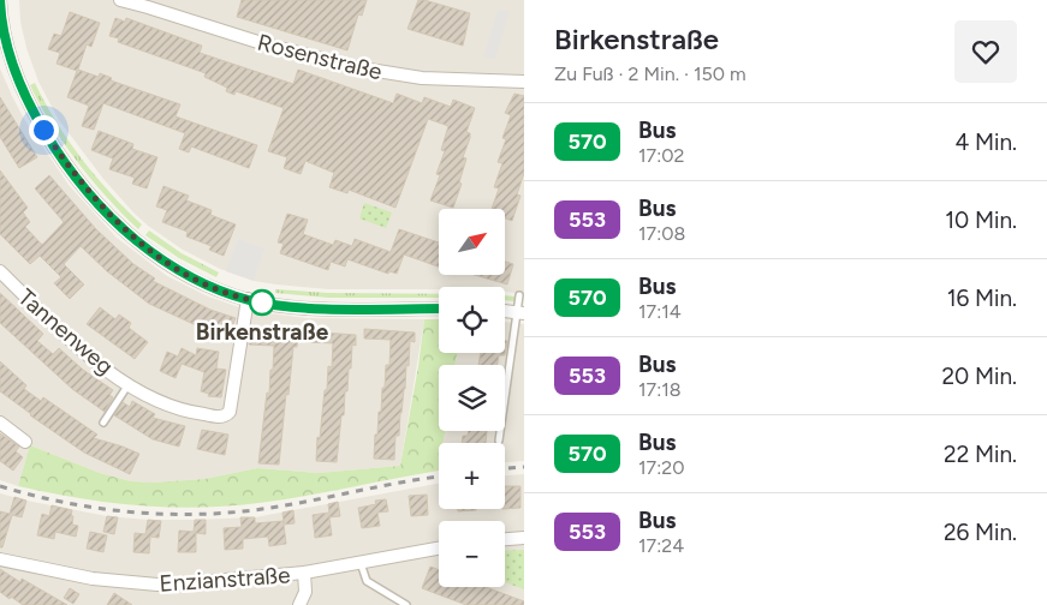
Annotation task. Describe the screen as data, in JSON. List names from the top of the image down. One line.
{"streets":{"street":["Rosenstraße","Tannenweg","Enzianstraße"]},"places":["Birkenstraße"],"lines":["bus line 570"],"north":"top right","page":{"heading":["Birkenstraße","Zu Fuß · 2 Min. · 150 m"],"list":[{"mark":"570","name":"Bus","note":"17:02","value":"4 Min."},{"mark":"553","name":"Bus","note":"17:08","value":"10 Min."},{"mark":"570","name":"Bus","note":"17:14","value":"16 Min."},{"mark":"553","name":"Bus","note":"17:18","value":"20 Min."},{"mark":"570","name":"Bus","note":"17:20","value":"22 Min."},{"mark":"553","name":"Bus","note":"17:24","value":"26 Min."}],"map_buttons":["+","−"]}}
